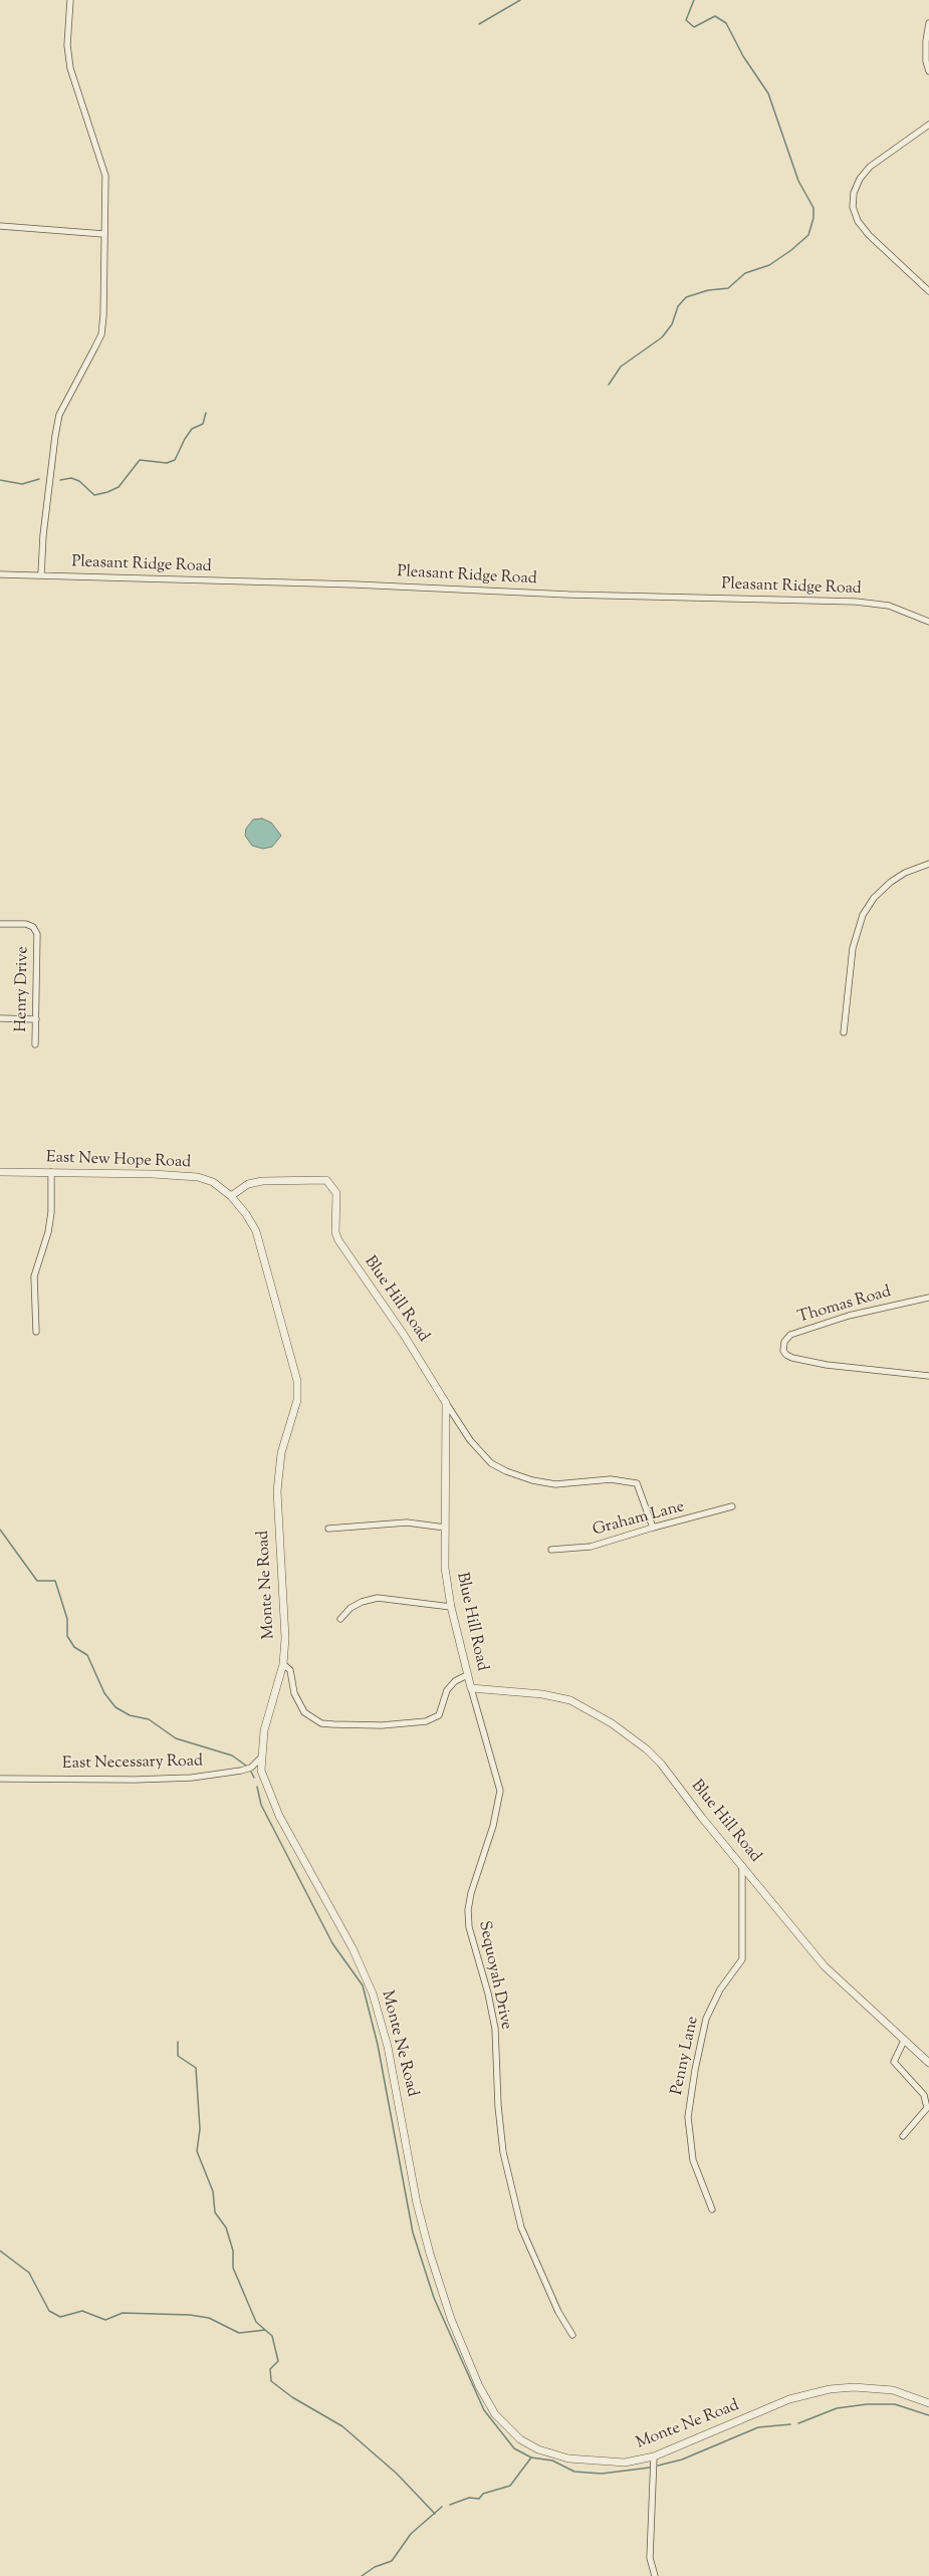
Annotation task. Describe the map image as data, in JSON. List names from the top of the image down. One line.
{"streets":{"street":["Pleasant Ridge Road","Henry Drive","East New Hope Road","Blue Hill Road","Thomas Road","Graham Lane","Monte Ne Road","East Necessary Road","Sequoyah Drive","Penny Lane"]},"crossings":[["East New Hope Road","Blue Hill Road"],["East New Hope Road","Monte Ne Road"],["Blue Hill Road","Monte Ne Road"],["Blue Hill Road","Sequoyah Drive"],["Blue Hill Road","Penny Lane"],["Monte Ne Road","East Necessary Road"]]}
